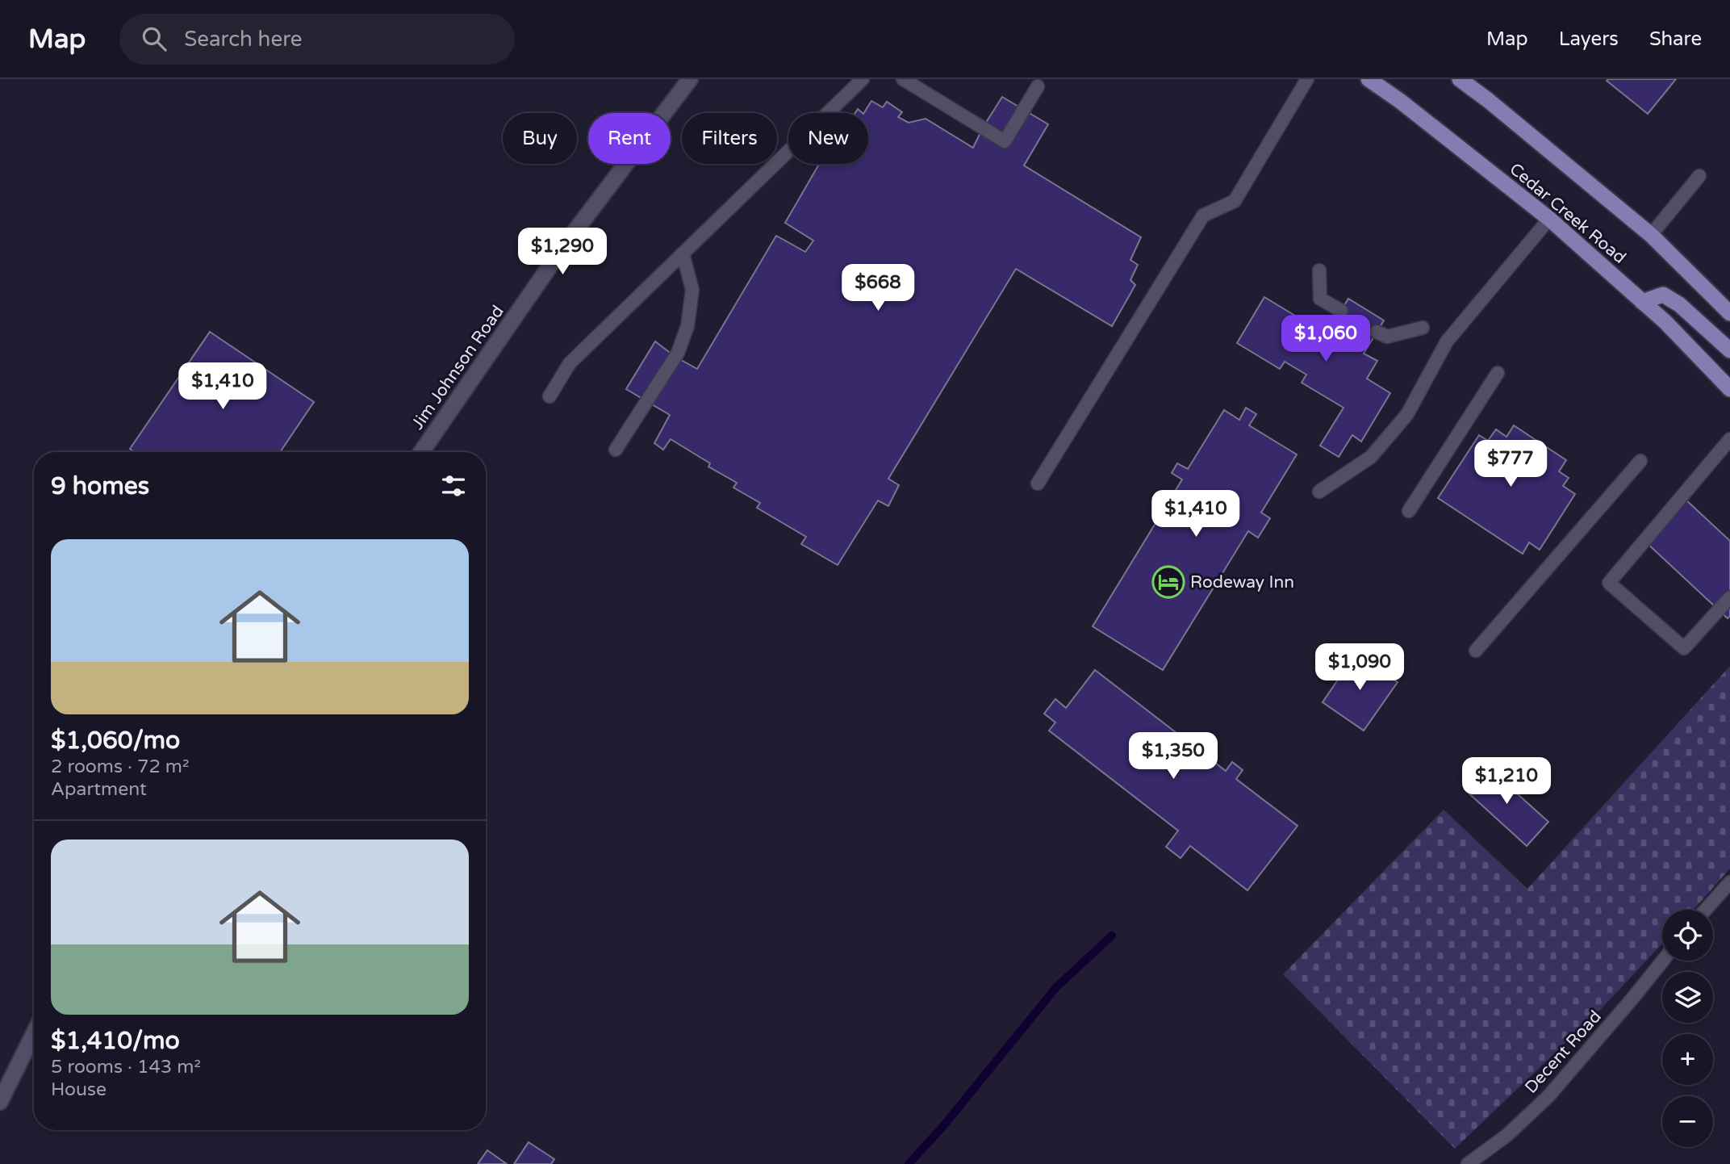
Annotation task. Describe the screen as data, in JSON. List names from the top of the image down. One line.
{"streets":{"main road":["Cedar Creek Road"],"street":["Jim Johnson Road"],"lane":["Decent Road"]},"places":{"hotel":["Rodeway Inn"]},"page":{"header":"Map","search":"Search here","nav":["Map","Layers","Share"],"chip":["Buy","Rent","Filters","New"],"price":["$1,290","$668","$1,060","$1,410","$777","$1,410","$1,090","$1,350","$1,210"],"heading":"9 homes","list":[{"name":"$1,060/mo","note":"2 rooms · 72 m² · Apartment"},{"name":"$1,410/mo","note":"5 rooms · 143 m² · House"}],"map_buttons":["+","−"]}}
